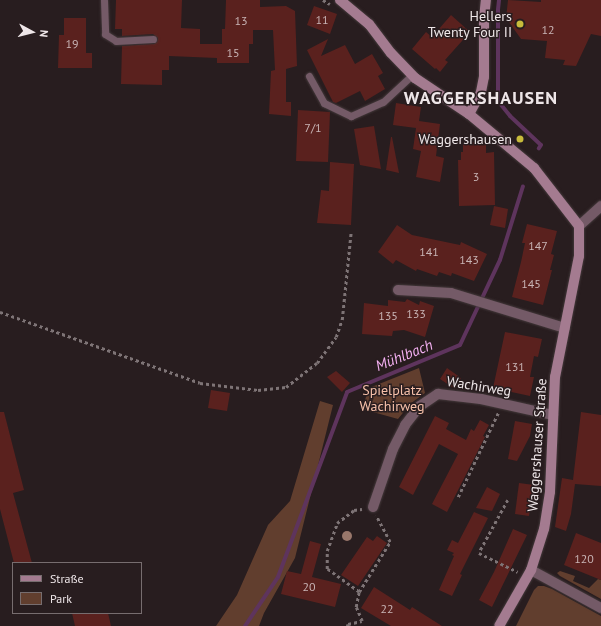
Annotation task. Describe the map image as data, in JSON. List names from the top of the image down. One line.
{"streets":{"street":["Wachirweg","Waggershauser Straße"]},"crossings":[["Wachirweg","Waggershauser Straße"]],"districts":["WAGGERSHAUSEN"],"water":["Mühlbach"],"parks":["Spielplatz Wachirweg"],"places":["Hellers Twenty Four II","Waggershausen"],"house_numbers":["11","13","12","19","15","7/1","3","147","141","143","145","133","135","131","120","20","22"],"legend":["Straße","Park"],"north":"right"}
